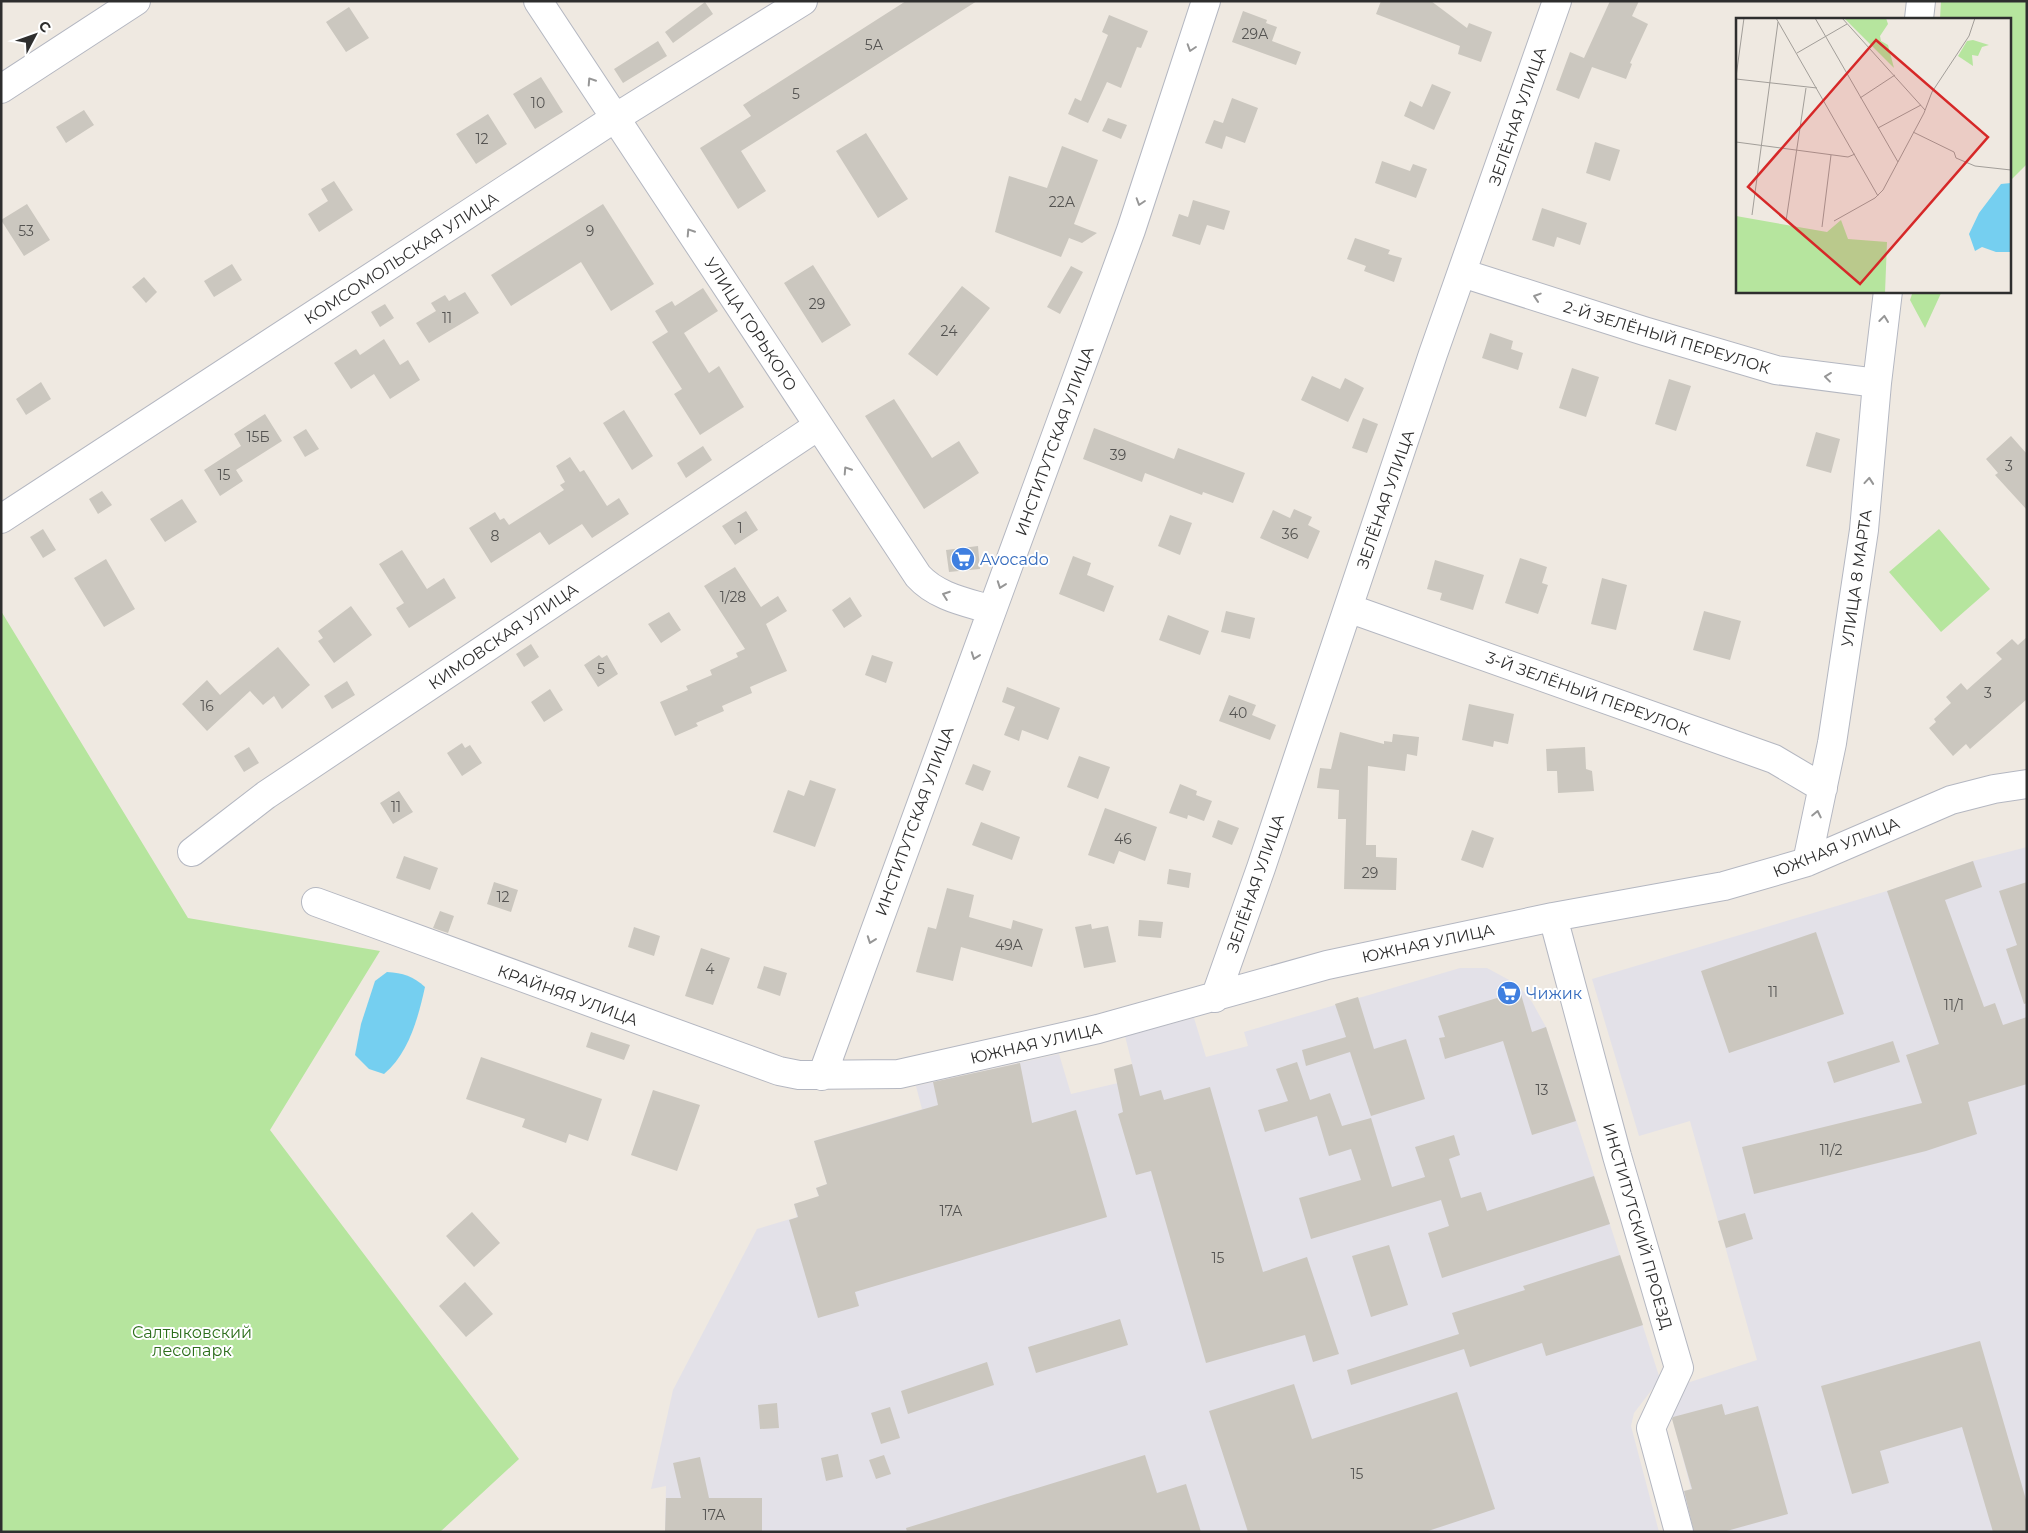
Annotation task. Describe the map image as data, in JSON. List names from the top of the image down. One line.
{"streets":{"street":["ЗЕЛЁНАЯ УЛИЦА","КОМСОМОЛЬСКАЯ УЛИЦА","УЛИЦА ГОРЬКОГО","2-Й ЗЕЛЁНЫЙ ПЕРЕУЛОК","ИНСТИТУТСКАЯ УЛИЦА","УЛИЦА 8 МАРТА","КИМОВСКАЯ УЛИЦА","3-Й ЗЕЛЁНЫЙ ПЕРЕУЛОК","ЮЖНАЯ УЛИЦА","КРАЙНЯЯ УЛИЦА","ИНСТИТУТСКИЙ ПРОЕЗД"]},"crossings":[["ЗЕЛЁНАЯ УЛИЦА","2-Й ЗЕЛЁНЫЙ ПЕРЕУЛОК"],["ЗЕЛЁНАЯ УЛИЦА","3-Й ЗЕЛЁНЫЙ ПЕРЕУЛОК"],["ЗЕЛЁНАЯ УЛИЦА","ЮЖНАЯ УЛИЦА"],["КОМСОМОЛЬСКАЯ УЛИЦА","УЛИЦА ГОРЬКОГО"],["УЛИЦА ГОРЬКОГО","ИНСТИТУТСКАЯ УЛИЦА"],["УЛИЦА ГОРЬКОГО","КИМОВСКАЯ УЛИЦА"],["2-Й ЗЕЛЁНЫЙ ПЕРЕУЛОК","УЛИЦА 8 МАРТА"],["ИНСТИТУТСКАЯ УЛИЦА","ЮЖНАЯ УЛИЦА"],["ИНСТИТУТСКАЯ УЛИЦА","КРАЙНЯЯ УЛИЦА"],["УЛИЦА 8 МАРТА","3-Й ЗЕЛЁНЫЙ ПЕРЕУЛОК"],["УЛИЦА 8 МАРТА","ЮЖНАЯ УЛИЦА"],["ЮЖНАЯ УЛИЦА","КРАЙНЯЯ УЛИЦА"],["ЮЖНАЯ УЛИЦА","ИНСТИТУТСКИЙ ПРОЕЗД"]],"one_way":["УЛИЦА ГОРЬКОГО","2-Й ЗЕЛЁНЫЙ ПЕРЕУЛОК","ИНСТИТУТСКАЯ УЛИЦА","УЛИЦА 8 МАРТА"],"parks":["Салтыковский лесопарк"],"places":{"supermarket":["Avocado","Чижик"]},"house_numbers":["29А","5А","5","10","12","22А","53","9","29","11","24","15Б","39","3","15","1","36","8","1/28","5","3","16","40","11","46","29","12","49А","4","11","11/1","13","11/2","17А","15","15","17А"],"north":"top right"}
